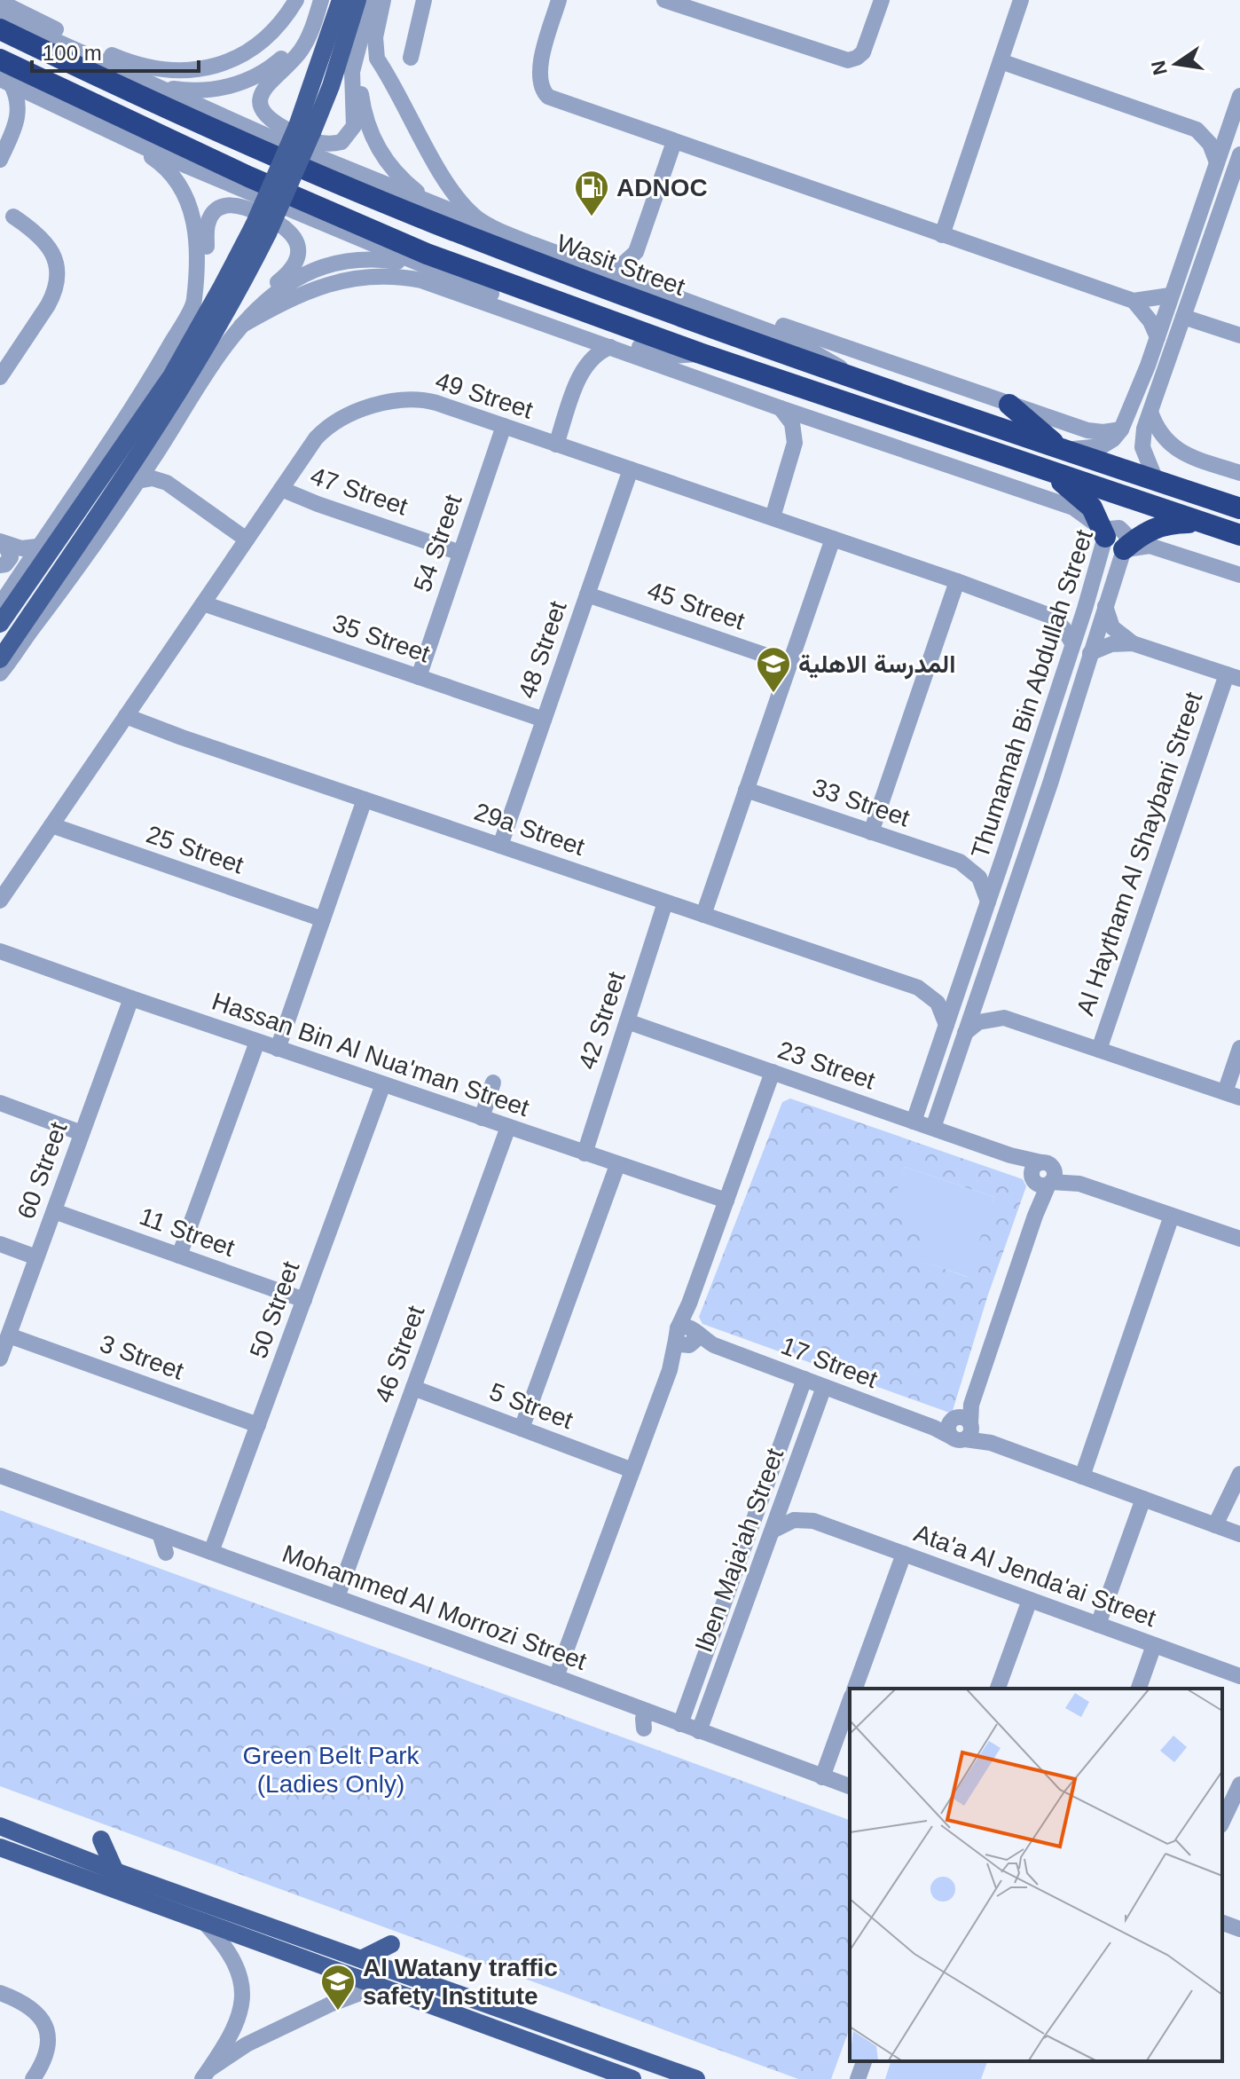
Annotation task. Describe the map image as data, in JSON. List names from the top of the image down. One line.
{"streets":{"highway":["Wasit Street"],"street":["49 Street","47 Street","54 Street","45 Street","35 Street","48 Street","Thumamah Bin Abdullah Street","33 Street","29a Street","25 Street","Al Haytham Al Shaybani Street","42 Street","Hassan Bin Al Nua'man Street","23 Street","60 Street","11 Street","50 Street","46 Street","3 Street","17 Street","5 Street","Iben Maja'ah Street","Ata'a Al Jenda'ai Street","Mohammed Al Morrozi Street"]},"crossings":[["49 Street","47 Street"],["49 Street","54 Street"],["49 Street","35 Street"],["49 Street","48 Street"],["49 Street","29a Street"],["49 Street","25 Street"],["47 Street","54 Street"],["54 Street","35 Street"],["45 Street","48 Street"],["35 Street","48 Street"],["48 Street","29a Street"],["Thumamah Bin Abdullah Street","33 Street"],["Thumamah Bin Abdullah Street","29a Street"],["Thumamah Bin Abdullah Street","23 Street"],["29a Street","42 Street"],["42 Street","Hassan Bin Al Nua'man Street"],["42 Street","23 Street"],["Hassan Bin Al Nua'man Street","60 Street"],["Hassan Bin Al Nua'man Street","50 Street"],["Hassan Bin Al Nua'man Street","46 Street"],["60 Street","11 Street"],["60 Street","3 Street"],["11 Street","50 Street"],["50 Street","3 Street"],["50 Street","Mohammed Al Morrozi Street"],["46 Street","5 Street"],["46 Street","Mohammed Al Morrozi Street"],["17 Street","Iben Maja'ah Street"],["Iben Maja'ah Street","Mohammed Al Morrozi Street"]],"parks":["Green Belt Park (Ladies Only)"],"places":{"fuel station":["ADNOC"],"school or university":["المدرسة الاهلية","Al Watany traffic safety Institute"]},"scale_bar":"100 m","north":"left"}
